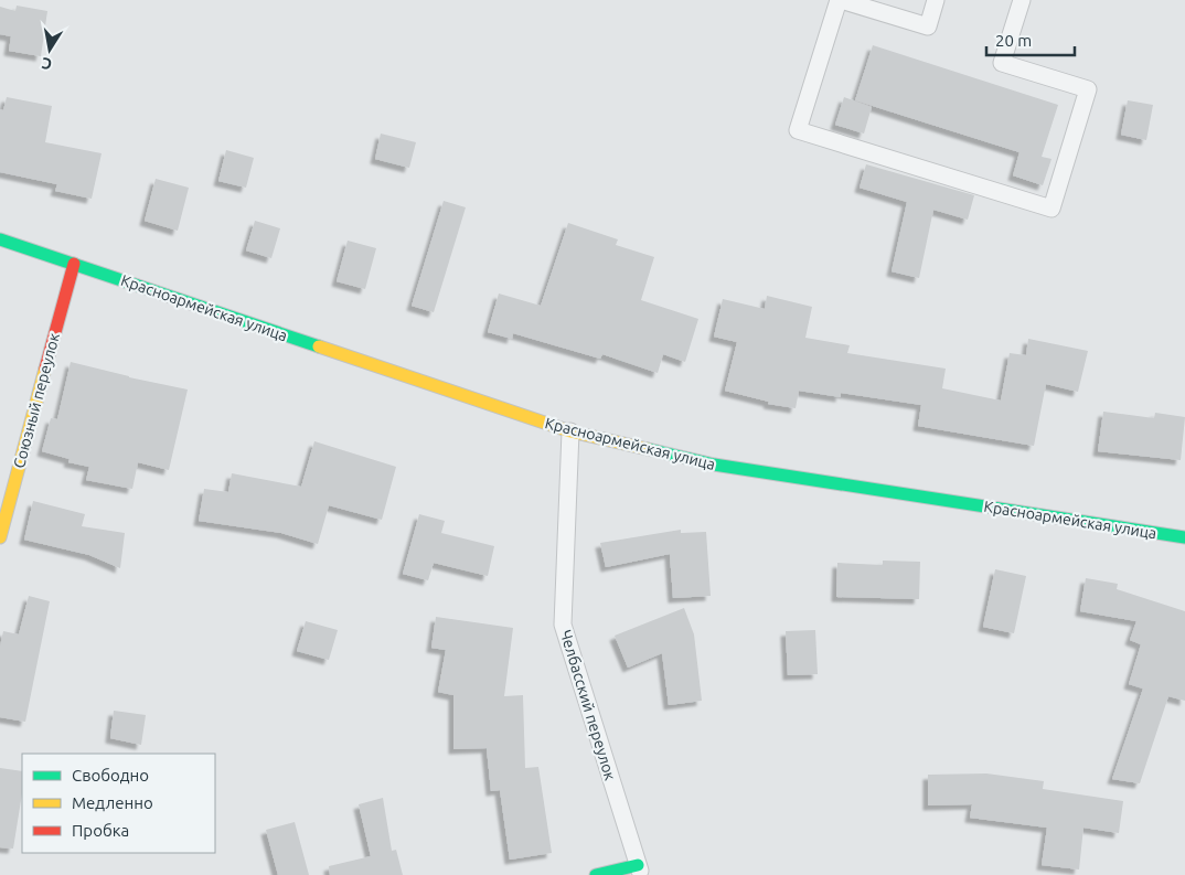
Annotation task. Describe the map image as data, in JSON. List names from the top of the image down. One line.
{"streets":{"street":["Красноармейская улица","Союзный переулок"],"lane":["Челбасский переулок"]},"crossings":[["Красноармейская улица","Союзный переулок"],["Красноармейская улица","Челбасский переулок"]],"legend":["Свободно","Медленно","Пробка"],"scale_bar":"20 m","north":"bottom"}
